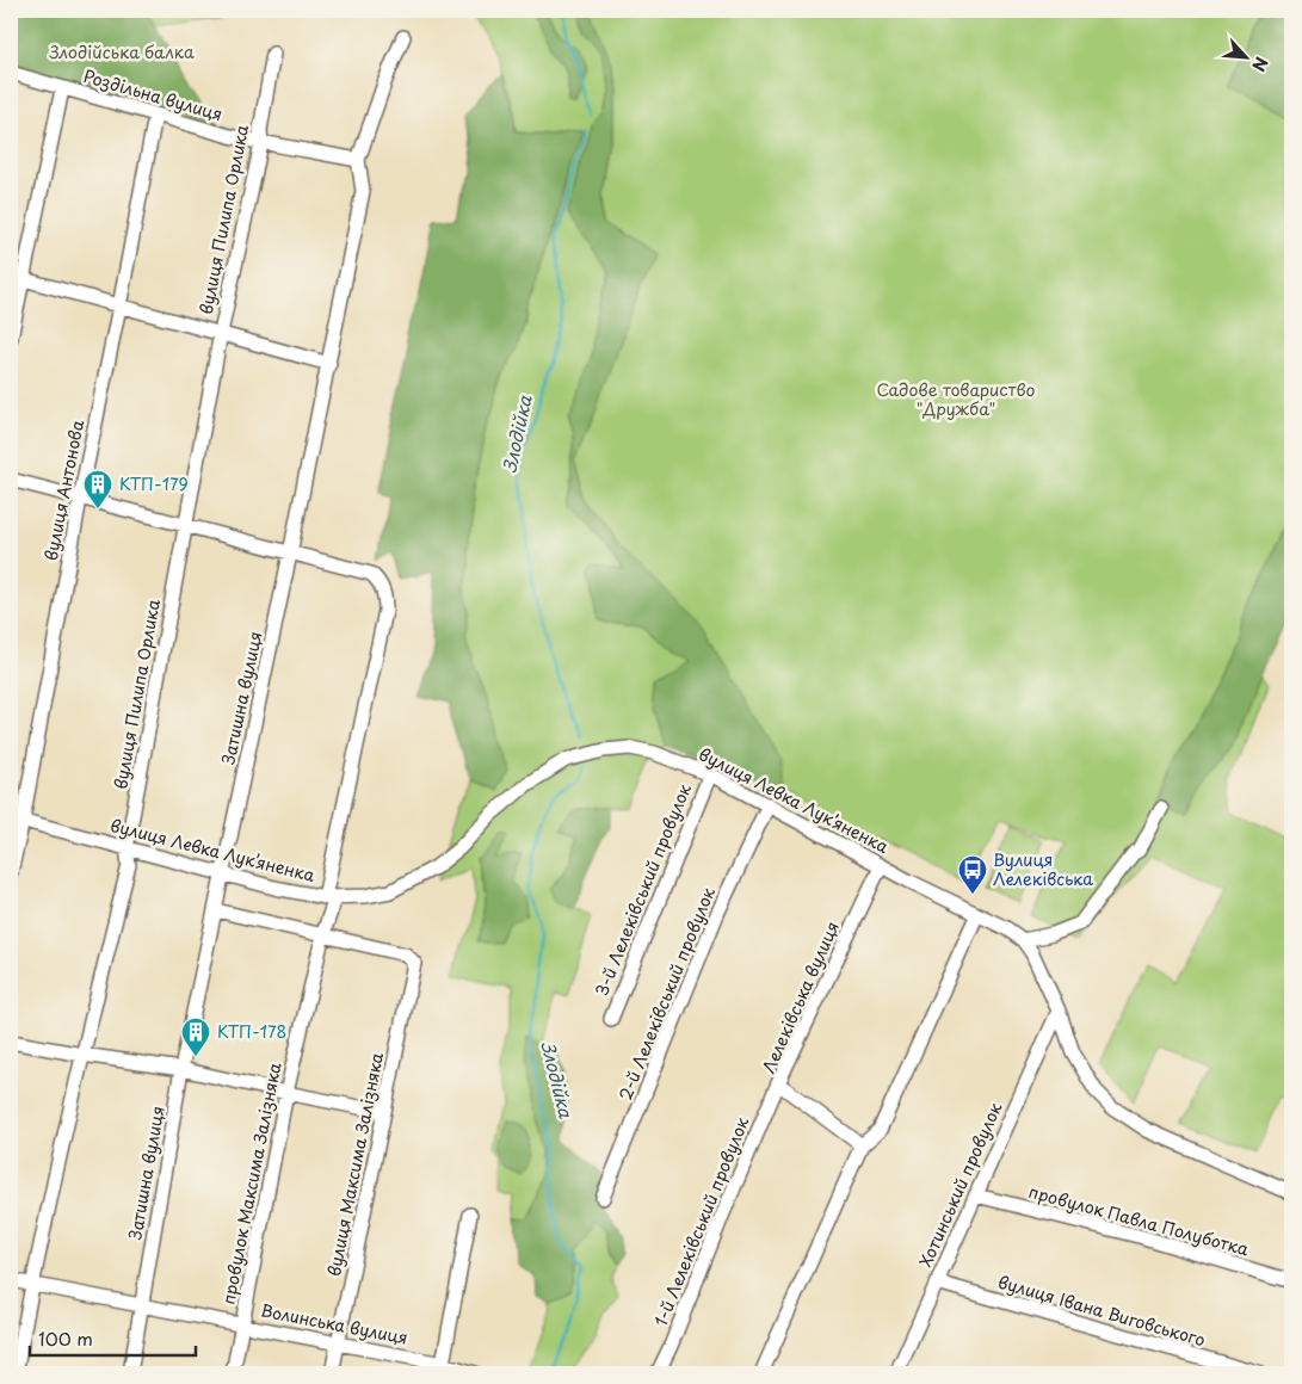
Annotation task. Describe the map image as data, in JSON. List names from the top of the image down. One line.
{"streets":{"street":["Роздільна вулиця","вулиця Пилипа Орлика","вулиця Антонова","Затишна вулиця","вулиця Левка Лукʼяненка","3-й Лелеківський провулок","2-й Лелеківський провулок","Лелеківська вулиця","вулиця Максима Залізняка","провулок Максима Залізняка","Хотинський провулок","провулок Павла Полуботка","1-й Лелеківський провулок","вулиця Івана Виговського","Волинська вулиця"]},"crossings":[["Роздільна вулиця","вулиця Пилипа Орлика"],["Роздільна вулиця","вулиця Антонова"],["Роздільна вулиця","Затишна вулиця"],["вулиця Пилипа Орлика","вулиця Левка Лукʼяненка"],["вулиця Пилипа Орлика","Волинська вулиця"],["вулиця Антонова","вулиця Левка Лукʼяненка"],["Затишна вулиця","вулиця Левка Лукʼяненка"],["Затишна вулиця","провулок Максима Залізняка"],["Затишна вулиця","Волинська вулиця"],["вулиця Левка Лукʼяненка","3-й Лелеківський провулок"],["вулиця Левка Лукʼяненка","2-й Лелеківський провулок"],["вулиця Левка Лукʼяненка","Лелеківська вулиця"],["вулиця Левка Лукʼяненка","провулок Максима Залізняка"],["вулиця Левка Лукʼяненка","Хотинський провулок"],["Лелеківська вулиця","1-й Лелеківський провулок"],["вулиця Максима Залізняка","провулок Максима Залізняка"],["вулиця Максима Залізняка","Волинська вулиця"],["провулок Максима Залізняка","Волинська вулиця"],["Хотинський провулок","провулок Павла Полуботка"],["Хотинський провулок","вулиця Івана Виговського"]],"water":["Злодійка"],"parks":["Злодійська балка","Садове товариство \"Дружба\""],"places":{"building":["КТП-179","КТП-178"],"bus stop":["Вулиця Лелеківська"]},"scale_bar":"100 m","north":"bottom right"}
